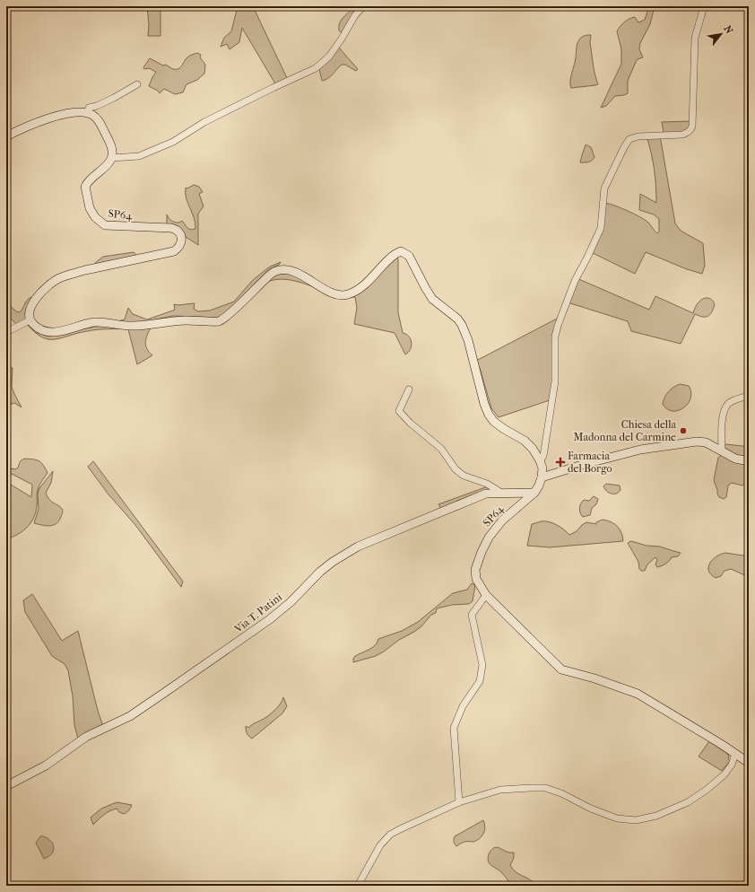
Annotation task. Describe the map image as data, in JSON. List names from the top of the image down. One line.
{"streets":{"street":["SP64","Via T. Patini"]},"crossings":[["SP64","Via T. Patini"]],"places":{"other":["Chiesa della Madonna del Carmine"],"health":["Farmacia del Borgo"]},"north":"top right"}
